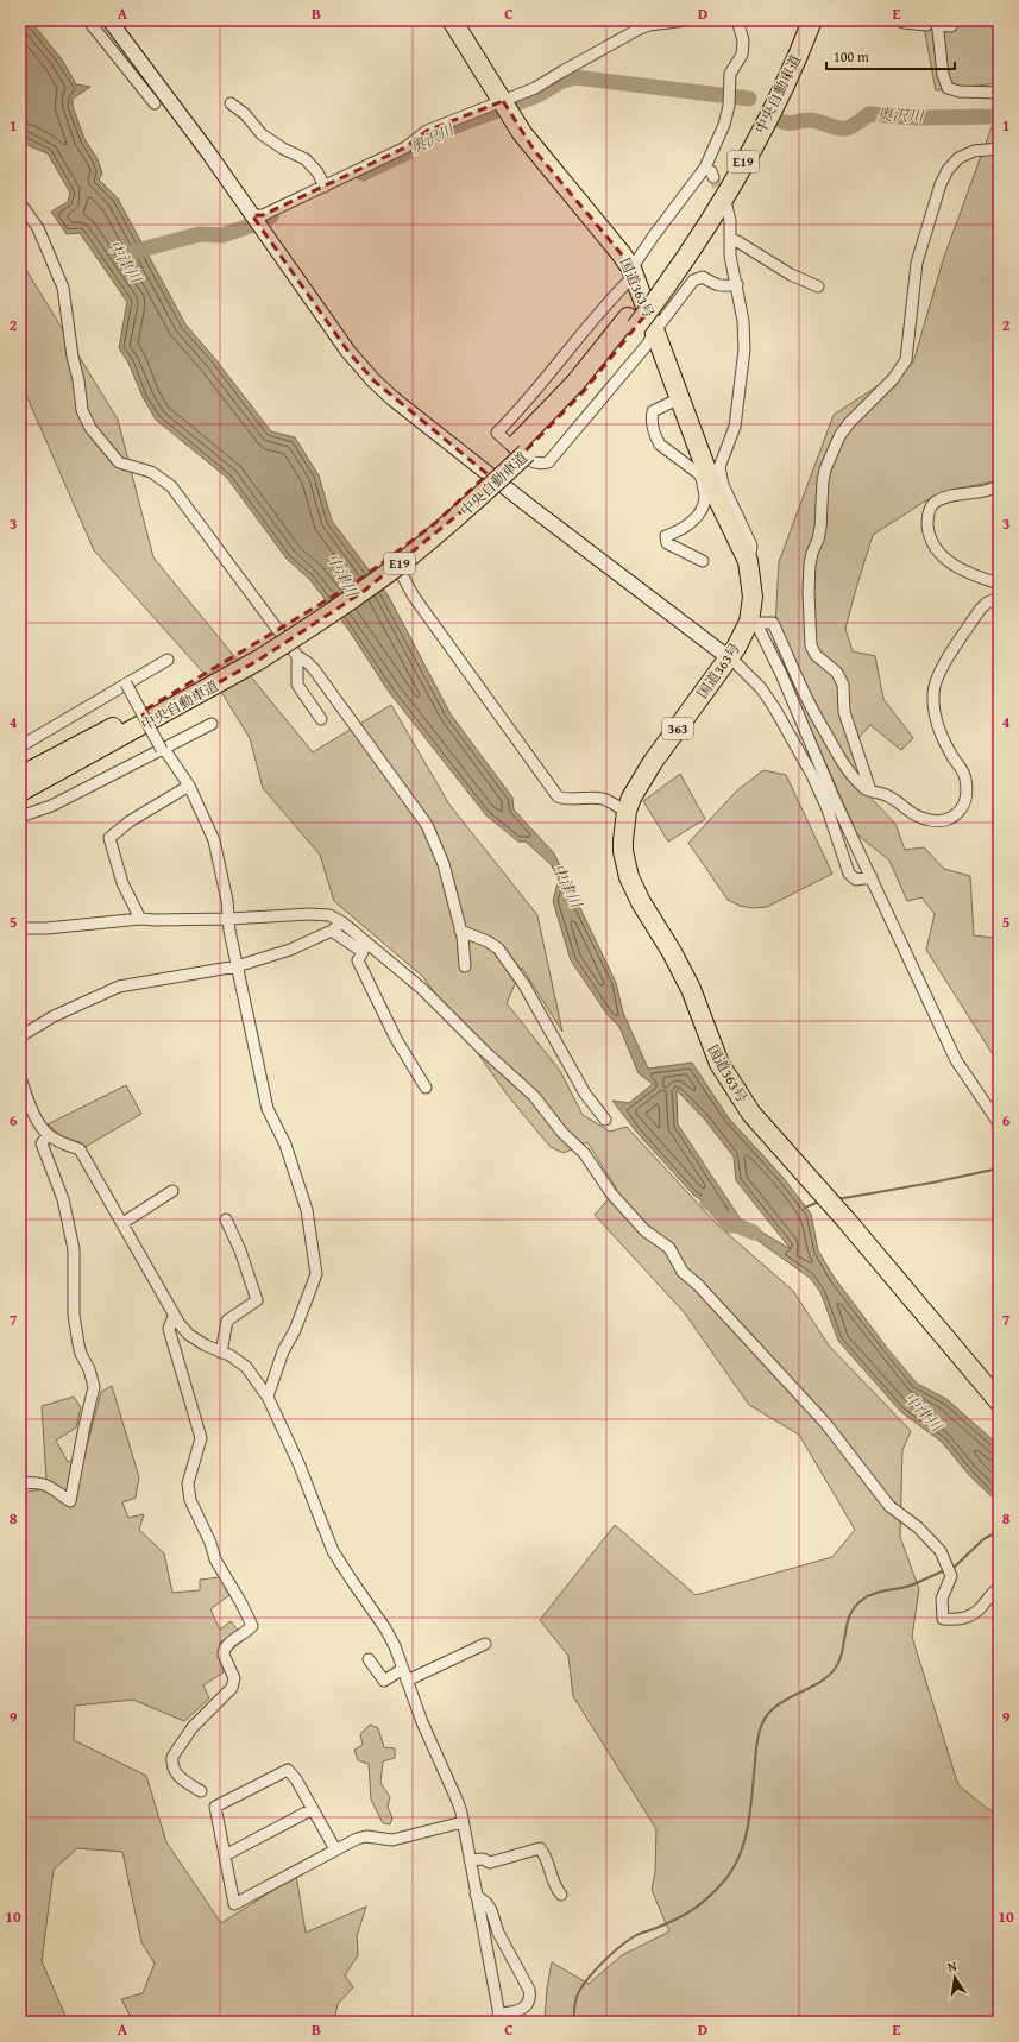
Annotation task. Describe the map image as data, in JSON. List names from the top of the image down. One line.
{"streets":{"highway":["中央自動車道","E19","国道363号","363"]},"water":["奥沢川","中津川"],"scale_bar":"100 m","north":"top","grid":{"columns":["A","B","C","D","E"],"rows":["1","2","3","4","5","6","7","8","9","10"]}}
